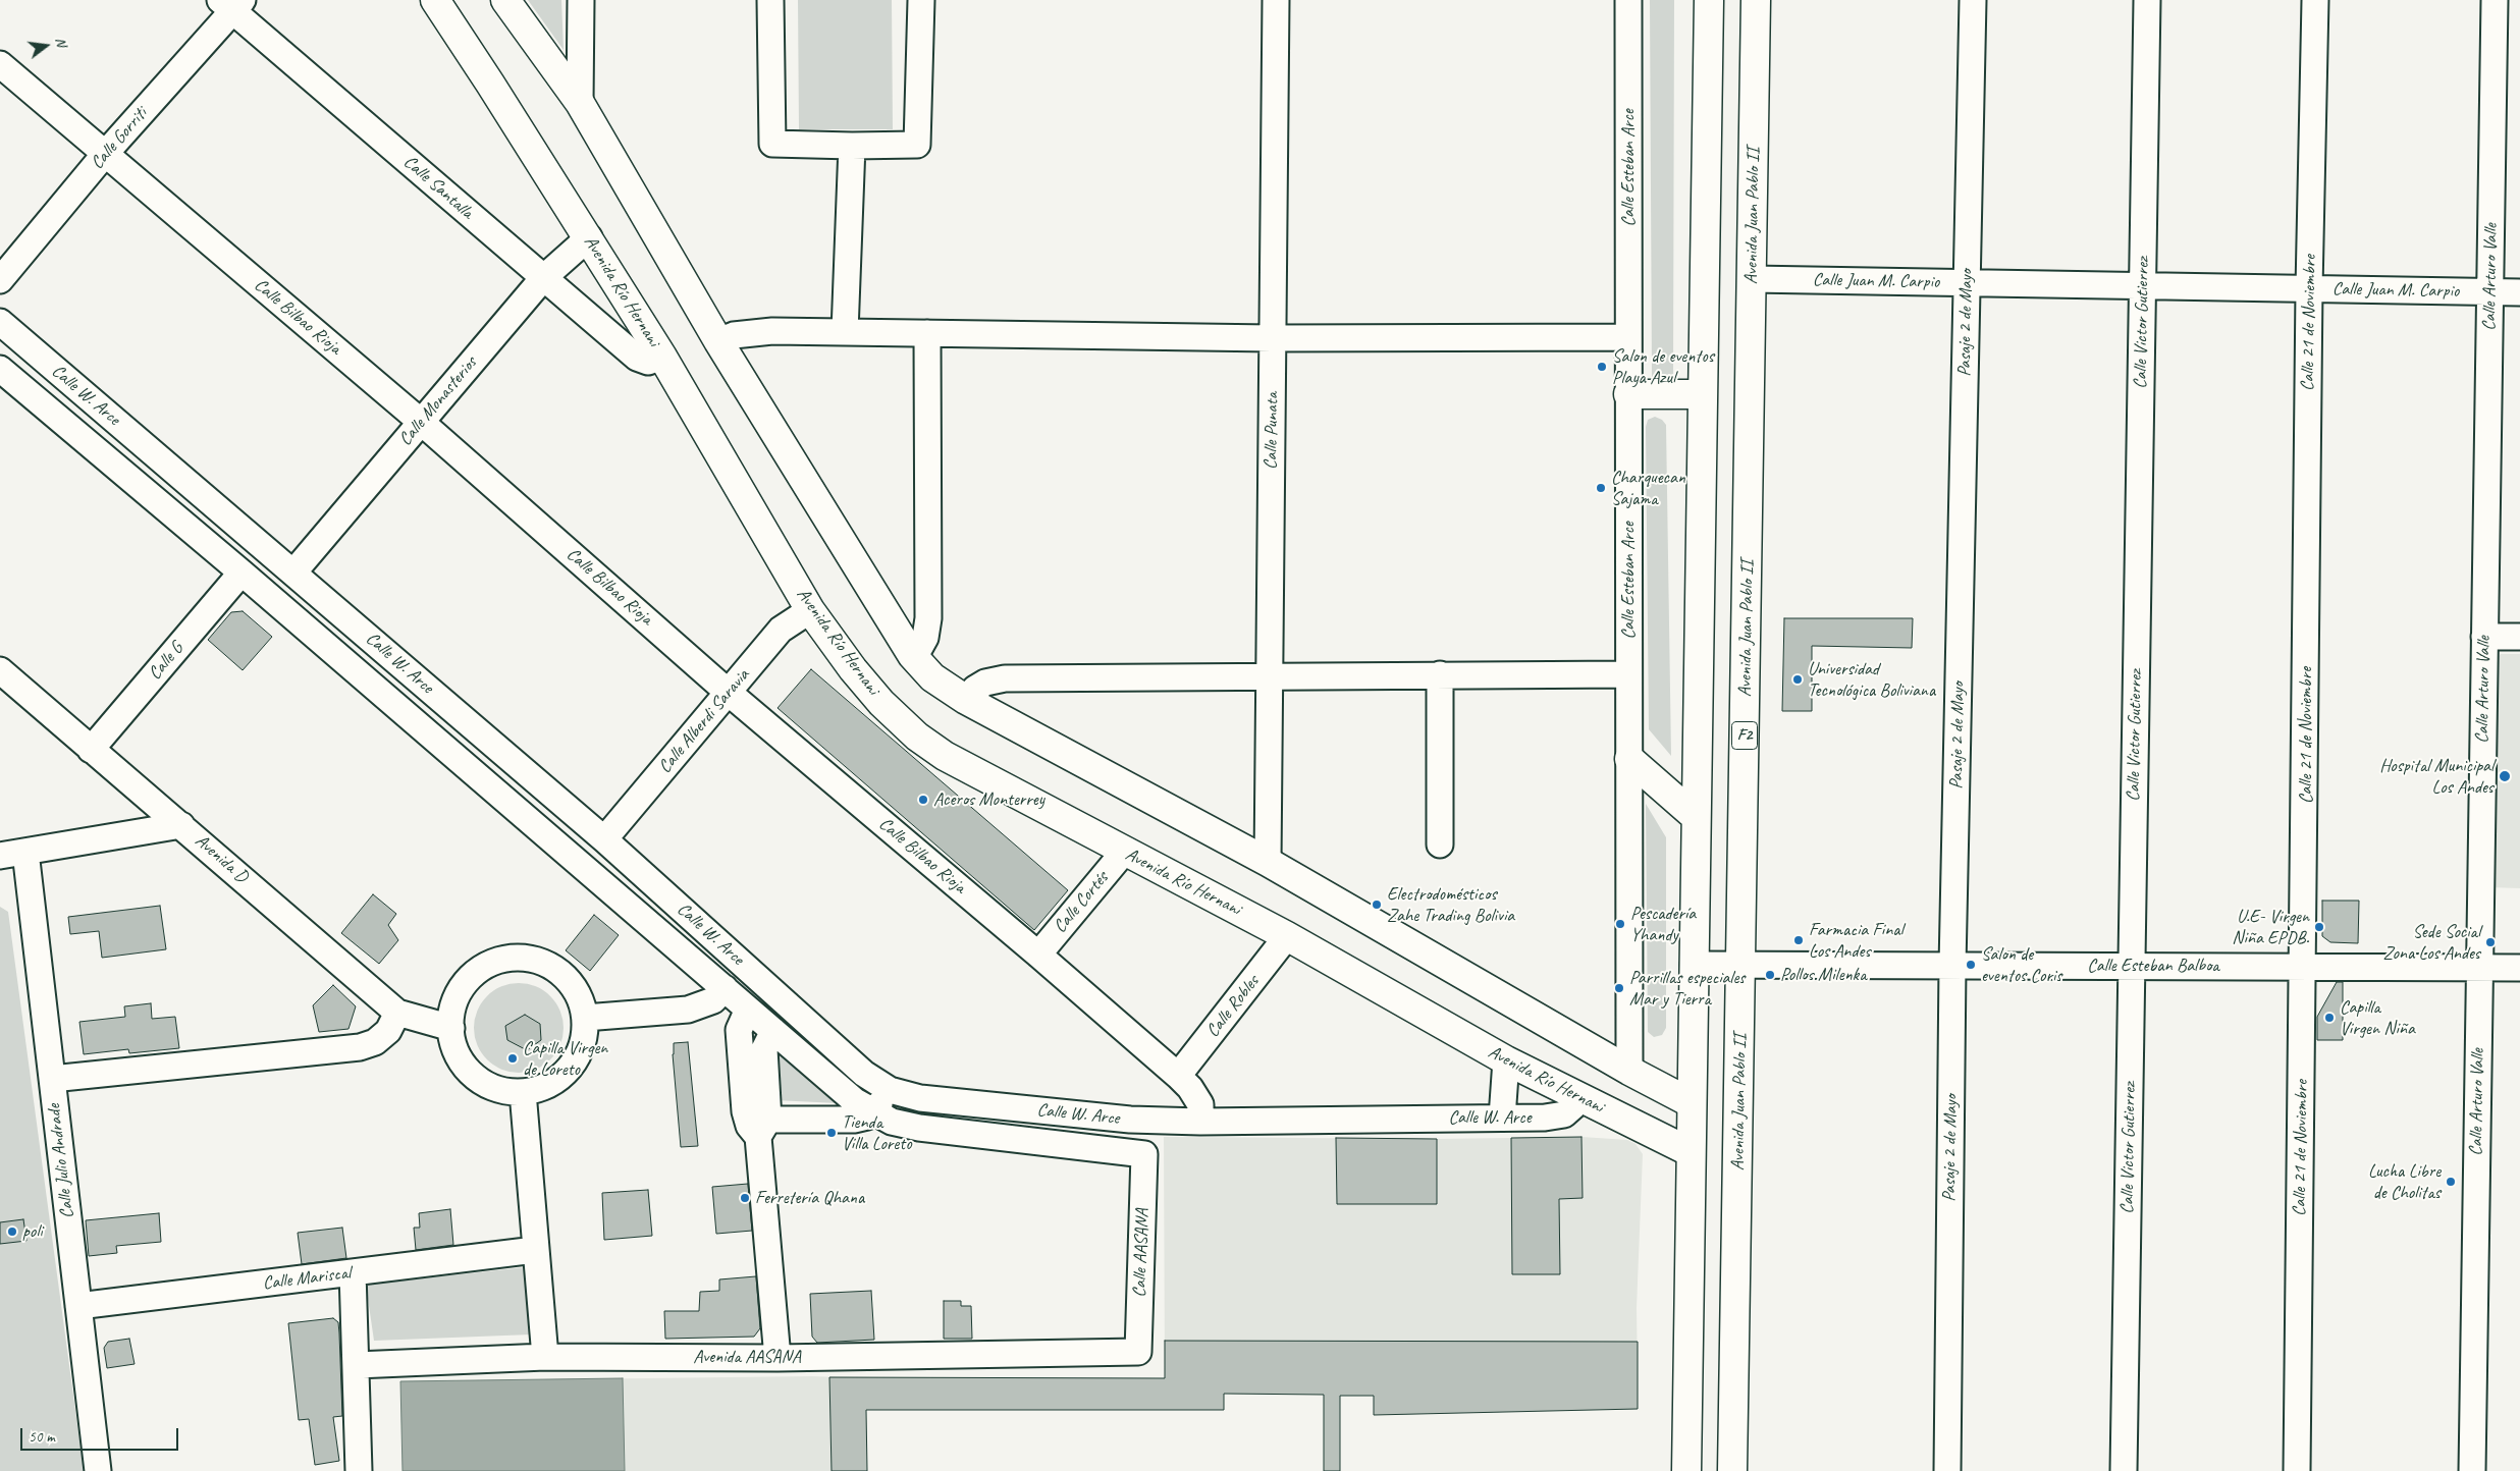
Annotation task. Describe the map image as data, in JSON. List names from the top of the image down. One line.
{"streets":{"main road":["Avenida Juan Pablo II","Avenida Río Hernani","F2"],"street":["Calle Gorriti","Calle Esteban Arce","Calle Santalla","Calle Arturo Valle","Calle Juan M. Carpio","Calle Bilbao Rioja","Pasaje 2 de Mayo","Calle Victor Gutierrez","Calle 21 de Noviembre","Calle W. Arce","Calle Monasterios","Calle Punata","Calle G","Calle Alberdi Saravia","Avenida D","Calle Cortés","Calle Esteban Balboa","Calle Robles","Calle Julio Andrade","Calle AASANA","Calle Mariscal","Avenida AASANA"]},"crossings":[["Calle Gorriti","Calle Santalla"],["Calle Gorriti","Calle Bilbao Rioja"],["Calle Santalla","Avenida Río Hernani"],["Calle Santalla","Calle Monasterios"],["Avenida Juan Pablo II","Calle Juan M. Carpio"],["Avenida Juan Pablo II","Calle Esteban Balboa"],["Calle Arturo Valle","Calle Juan M. Carpio"],["Calle Arturo Valle","Calle Esteban Balboa"],["Calle Juan M. Carpio","Pasaje 2 de Mayo"],["Calle Juan M. Carpio","Calle Victor Gutierrez"],["Calle Juan M. Carpio","Calle 21 de Noviembre"],["Avenida Río Hernani","Calle W. Arce"],["Avenida Río Hernani","Calle Monasterios"],["Avenida Río Hernani","Calle Alberdi Saravia"],["Avenida Río Hernani","Calle Cortés"],["Avenida Río Hernani","Calle Robles"],["Calle Bilbao Rioja","Calle W. Arce"],["Calle Bilbao Rioja","Calle Monasterios"],["Calle Bilbao Rioja","Calle Alberdi Saravia"],["Calle Bilbao Rioja","Calle Cortés"],["Calle Bilbao Rioja","Calle Robles"],["Pasaje 2 de Mayo","Calle Esteban Balboa"],["Calle Victor Gutierrez","Calle Esteban Balboa"],["Calle 21 de Noviembre","Calle Esteban Balboa"],["Calle W. Arce","Calle Monasterios"],["Calle W. Arce","Calle G"],["Calle W. Arce","Calle Alberdi Saravia"],["Calle W. Arce","Calle AASANA"],["Calle G","Avenida D"],["Calle Julio Andrade","Calle Mariscal"],["Calle AASANA","Avenida AASANA"]],"places":["Salon de eventos Playa Azul","Charquecan Sajama","Universidad Tecnológica Boliviana","Hospital Municipal Los Andes","Aceros Monterrey","Electrodomésticos Zahe Trading Bolivia","Pescadería Yhandy","U.E- Virgen Niña EPDB.","Farmacia Final Los Andes","Sede Social Zona Los Andes","Salon de eventos Coris","Pollos Milenka","Parrillas especiales Mar y Tierra","Capilla Virgen Niña","Capilla Virgen de Loreto","Tienda Villa Loreto","Lucha Libre de Cholitas","Ferretería Qhana","poli"],"scale_bar":"50 m","north":"right"}
